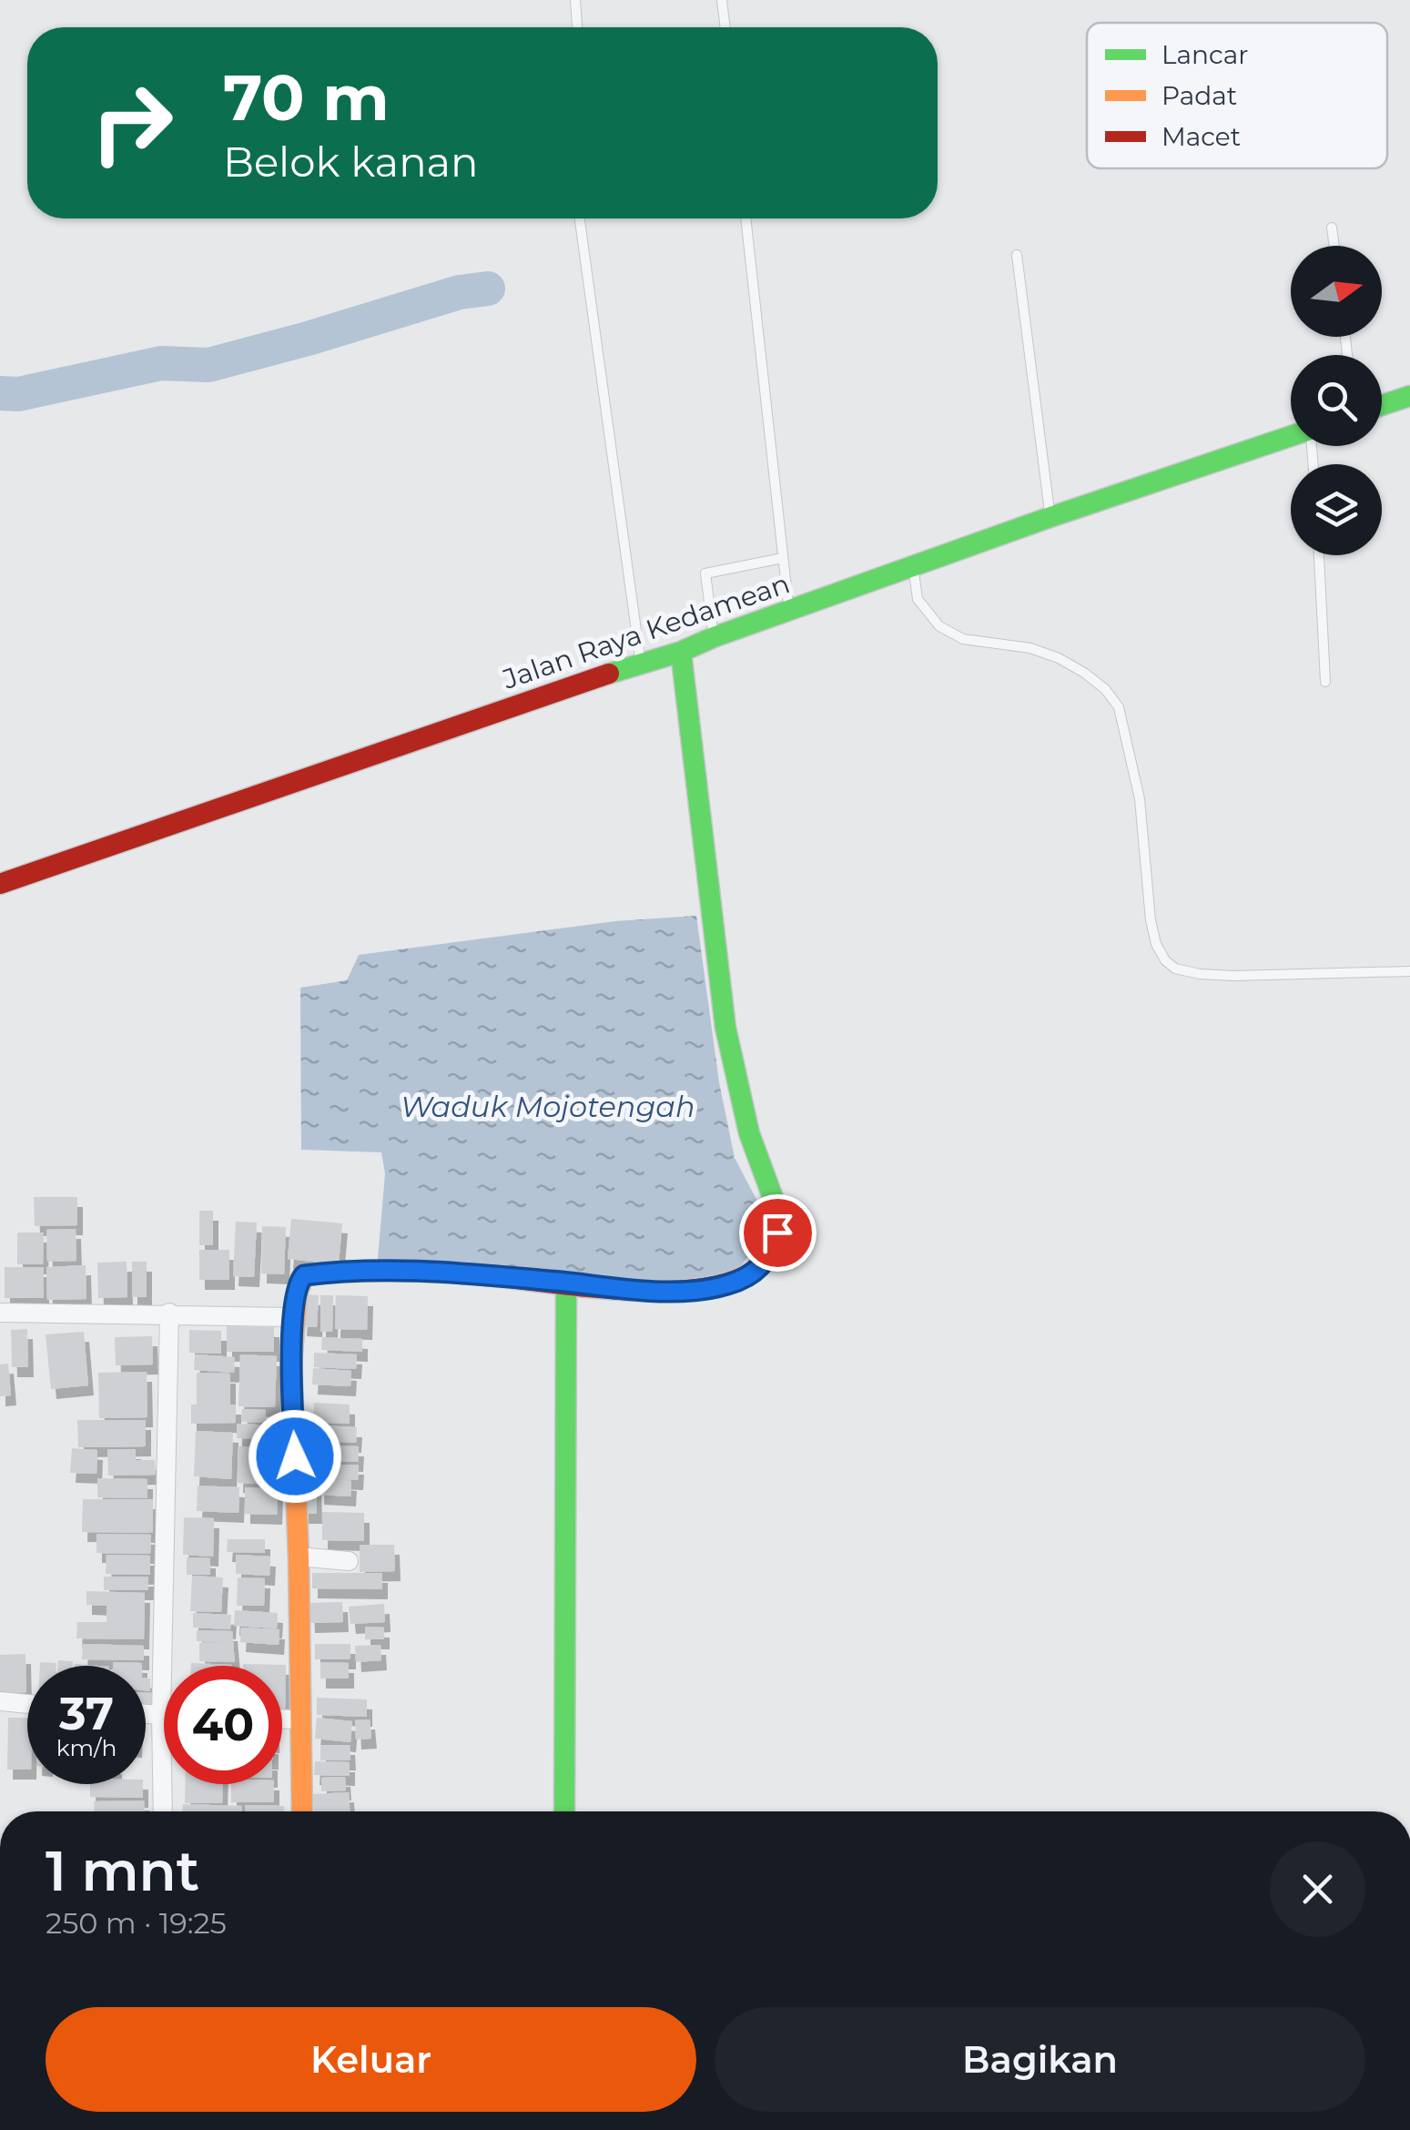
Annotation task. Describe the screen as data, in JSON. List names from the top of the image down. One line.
{"streets":{"main road":["Jalan Raya Kedamean"]},"water":["Waduk Mojotengah"],"legend":["Lancar","Padat","Macet"],"north":"right","page":{"turn":["70 m","Belok kanan"],"speed":"37 km/h","limit":"40","heading":["1 mnt","250 m · 19:25"],"buttons":["Keluar","Bagikan"]}}
